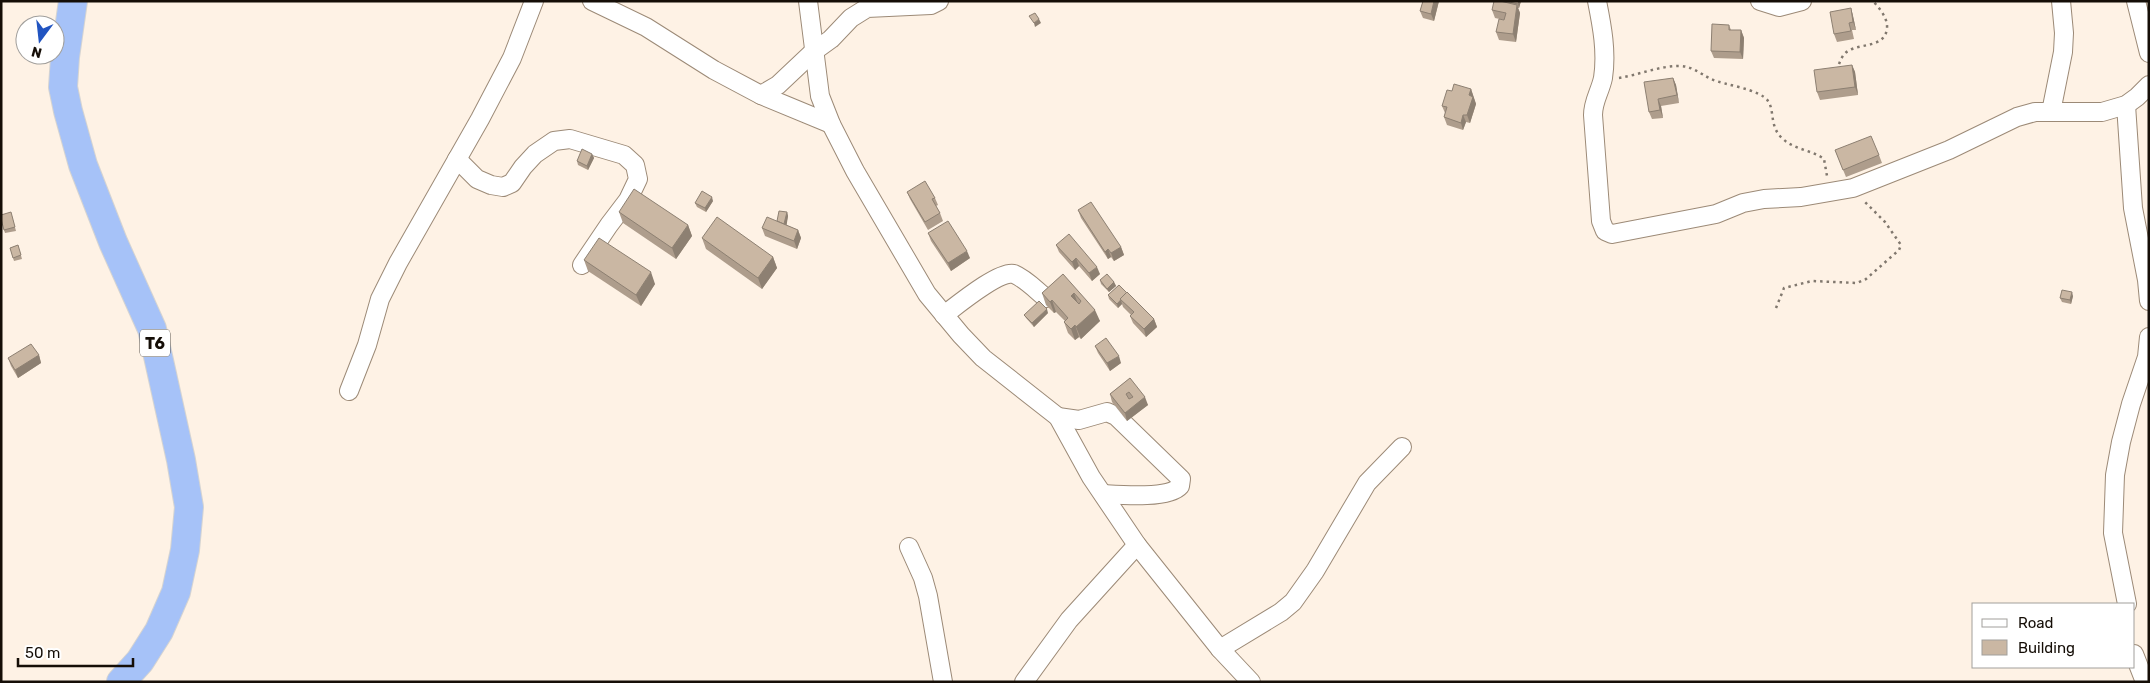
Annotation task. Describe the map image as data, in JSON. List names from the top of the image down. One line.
{"streets":{"highway":["T6"]},"legend":["Road","Building"],"scale_bar":"50 m","north":"bottom"}
